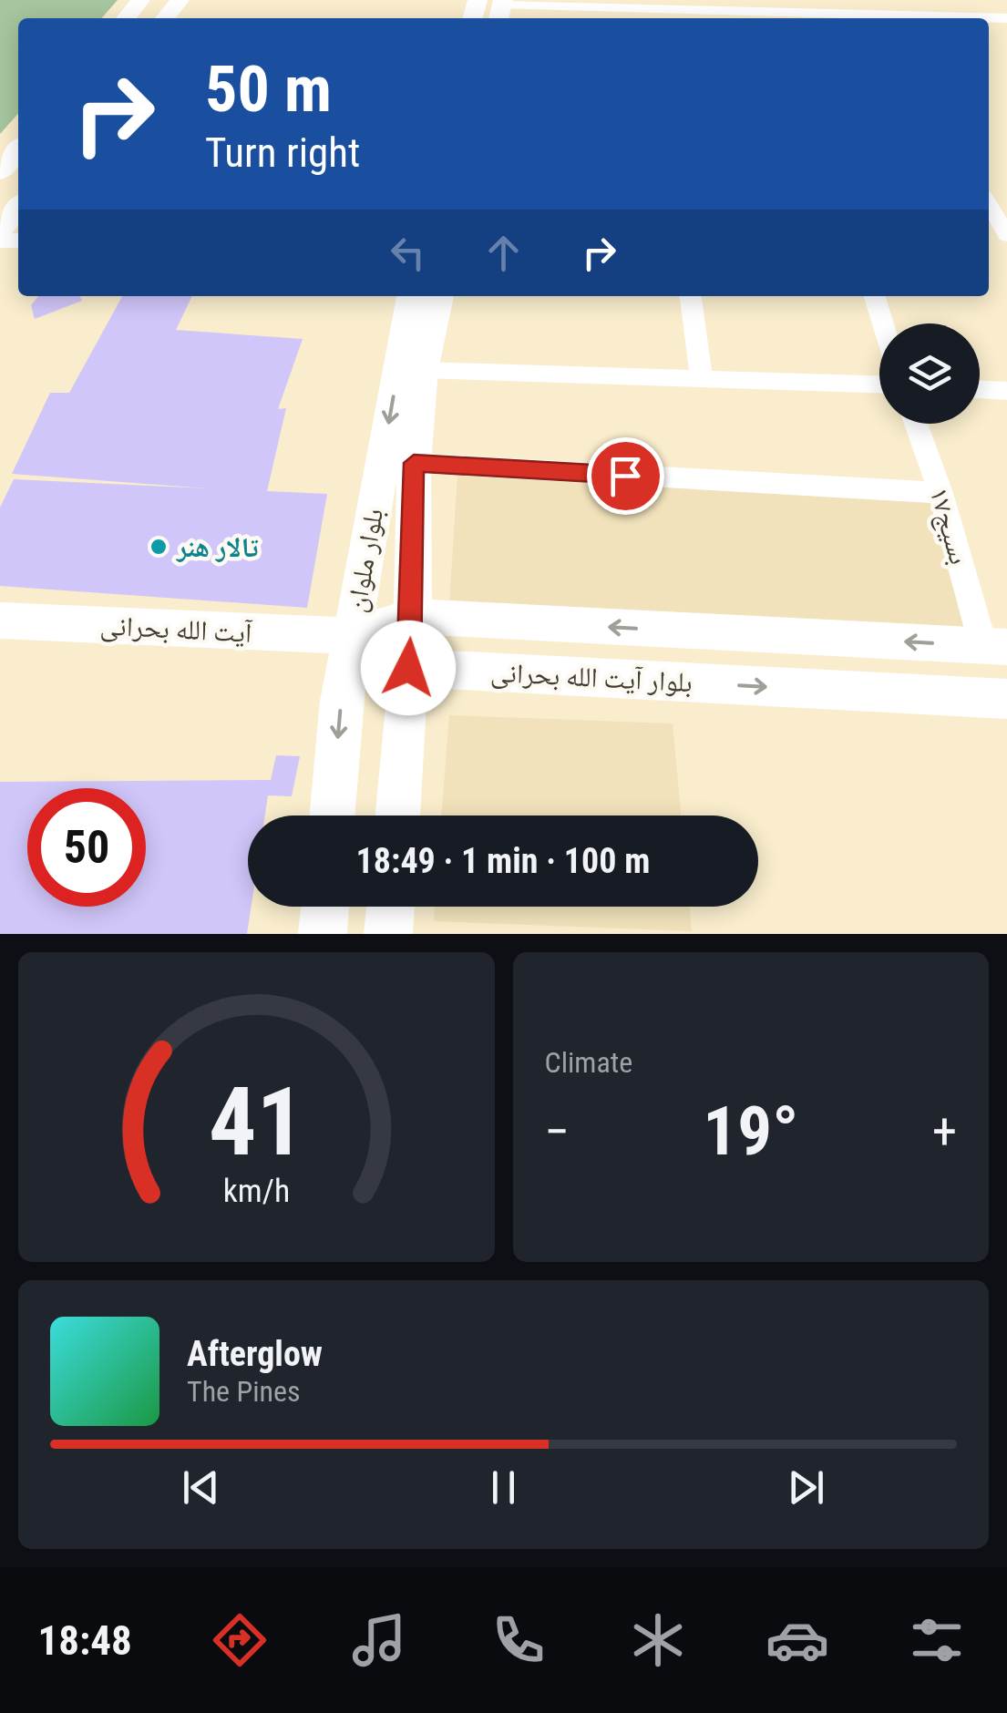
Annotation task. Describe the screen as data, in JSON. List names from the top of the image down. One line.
{"streets":{"main road":["بلوار ملوان","آیت الله بحرانی","بلوار آیت الله بحرانی"],"street":["بسیج۱۷"]},"crossings":[["بسیج۱۷","بلوار آیت الله بحرانی"],["بلوار ملوان","آیت الله بحرانی"],["بلوار ملوان","بلوار آیت الله بحرانی"],["آیت الله بحرانی","بلوار آیت الله بحرانی"]],"places":["تالار هنر"],"page":{"turn":["50 m","Turn right"],"limit":"50","trip":"18:49 · 1 min · 100 m","tile":"Climate","heat":["−","19°","+"],"song":["Afterglow","The Pines"],"tabs":"18:48","gauge":["41","km/h"]}}
